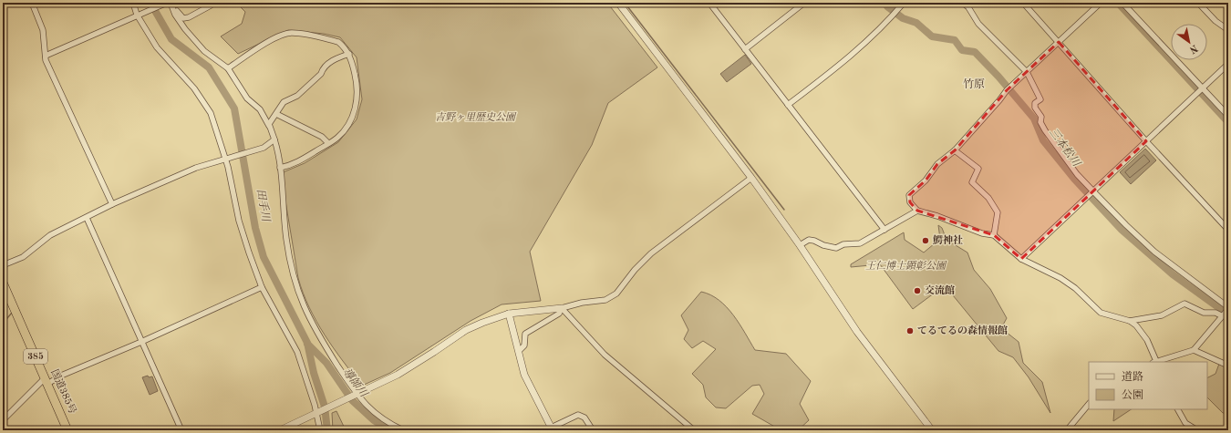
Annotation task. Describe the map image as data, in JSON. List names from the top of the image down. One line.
{"streets":{"highway":["385","国道385号"]},"districts":["竹原"],"water":["三本松川","田手川","導師川"],"parks":["吉野ヶ里歴史公園","王仁博士顕彰公園"],"places":["鰐神社","交流館","てるてるの森情報館"],"legend":["道路","公園"],"north":"bottom right"}
